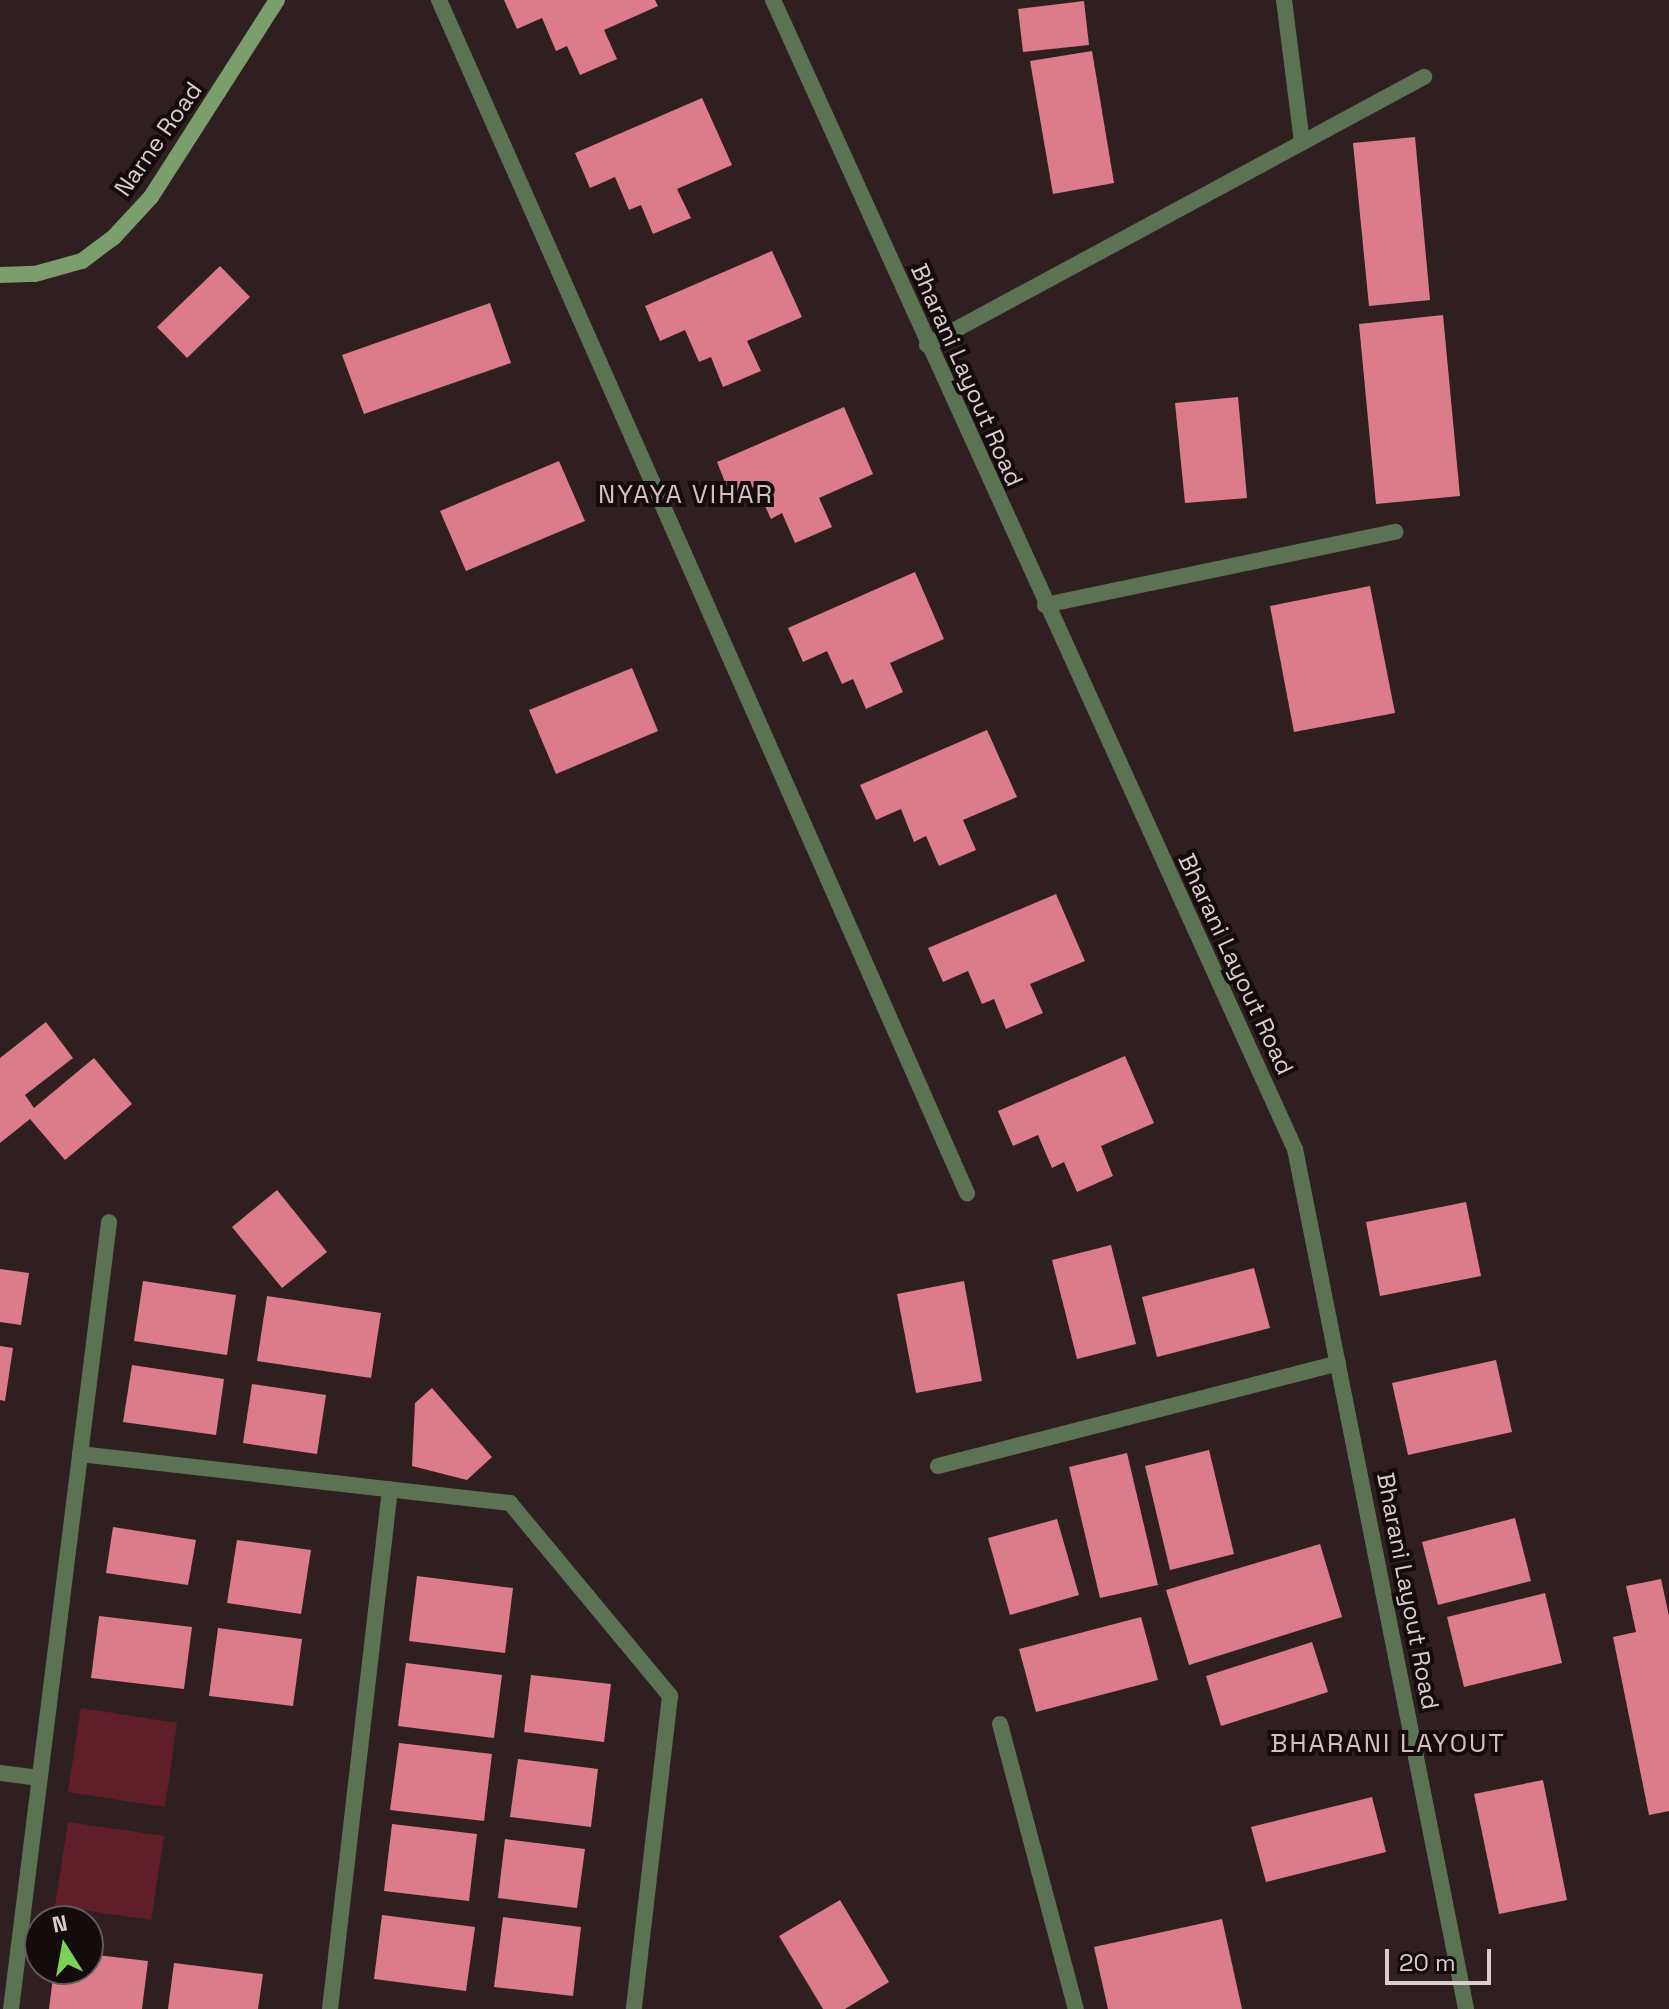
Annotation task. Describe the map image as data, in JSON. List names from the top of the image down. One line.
{"streets":{"main road":["Narne Road"],"street":["Bharani Layout Road"]},"districts":["NYAYA VIHAR","BHARANI LAYOUT"],"scale_bar":"20 m","north":"top"}
